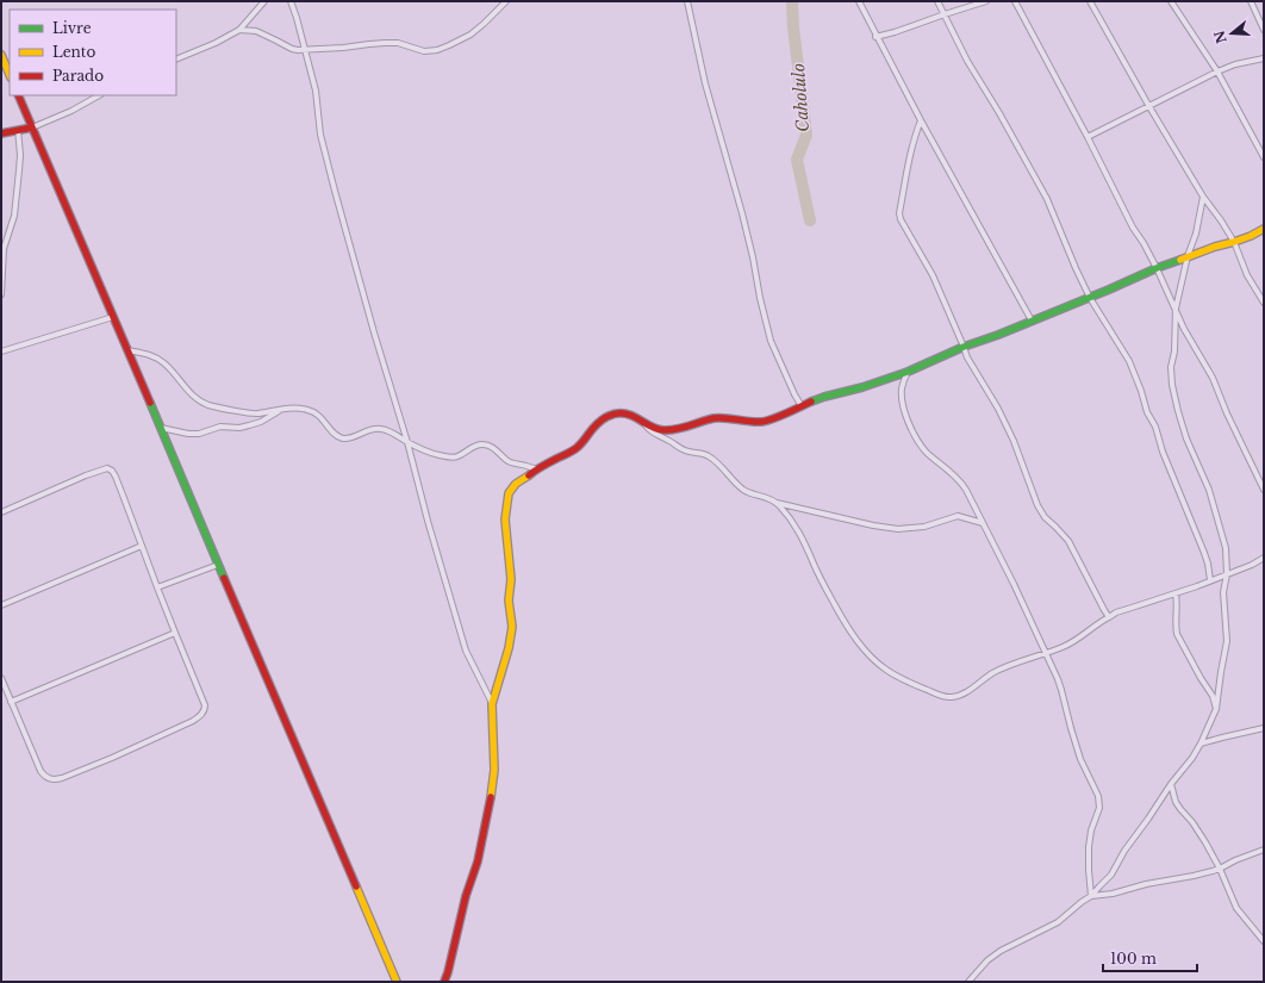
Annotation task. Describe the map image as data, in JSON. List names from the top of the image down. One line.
{"water":["Caholulo"],"legend":["Livre","Lento","Parado"],"scale_bar":"100 m","north":"left"}
